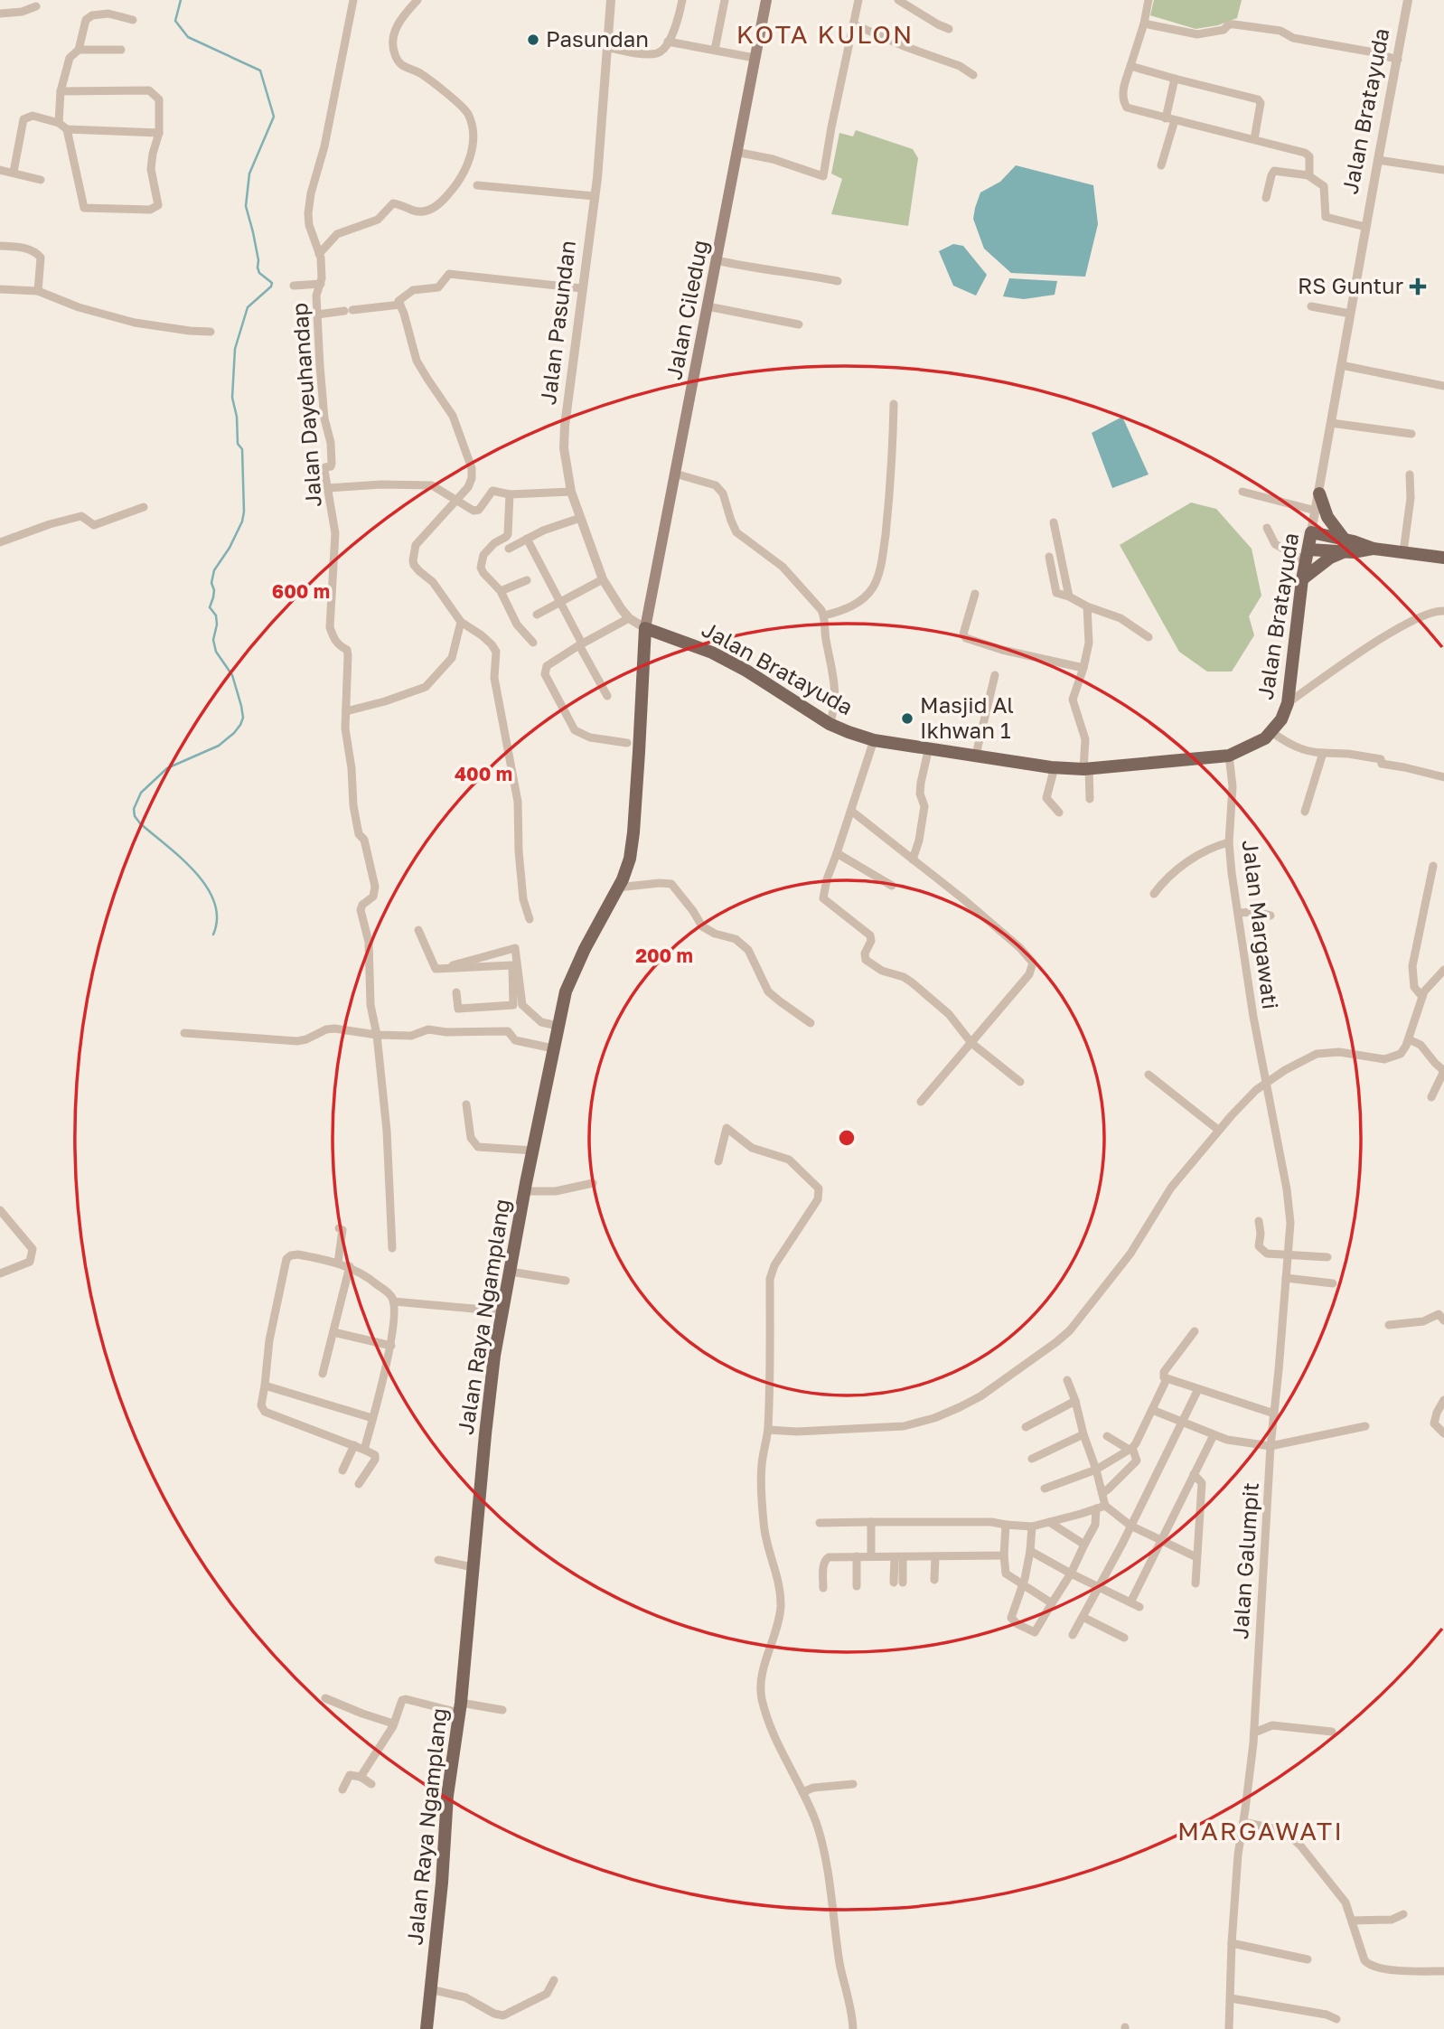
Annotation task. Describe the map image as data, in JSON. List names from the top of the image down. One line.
{"streets":{"main road":["Jalan Bratayuda","Jalan Ciledug","Jalan Raya Ngamplang"],"street":["Jalan Pasundan","Jalan Dayeuhandap","Jalan Margawati","Jalan Galumpit"]},"crossings":[["Jalan Bratayuda","Jalan Ciledug"],["Jalan Bratayuda","Jalan Pasundan"],["Jalan Bratayuda","Jalan Margawati"],["Jalan Bratayuda","Jalan Raya Ngamplang"],["Jalan Ciledug","Jalan Pasundan"],["Jalan Ciledug","Jalan Raya Ngamplang"],["Jalan Pasundan","Jalan Raya Ngamplang"],["Jalan Margawati","Jalan Galumpit"]],"districts":["KOTA KULON","MARGAWATI"],"places":{"other":["Pasundan","Masjid Al Ikhwan 1"],"health":["RS Guntur"]},"rings":["600 m","400 m","200 m"]}
